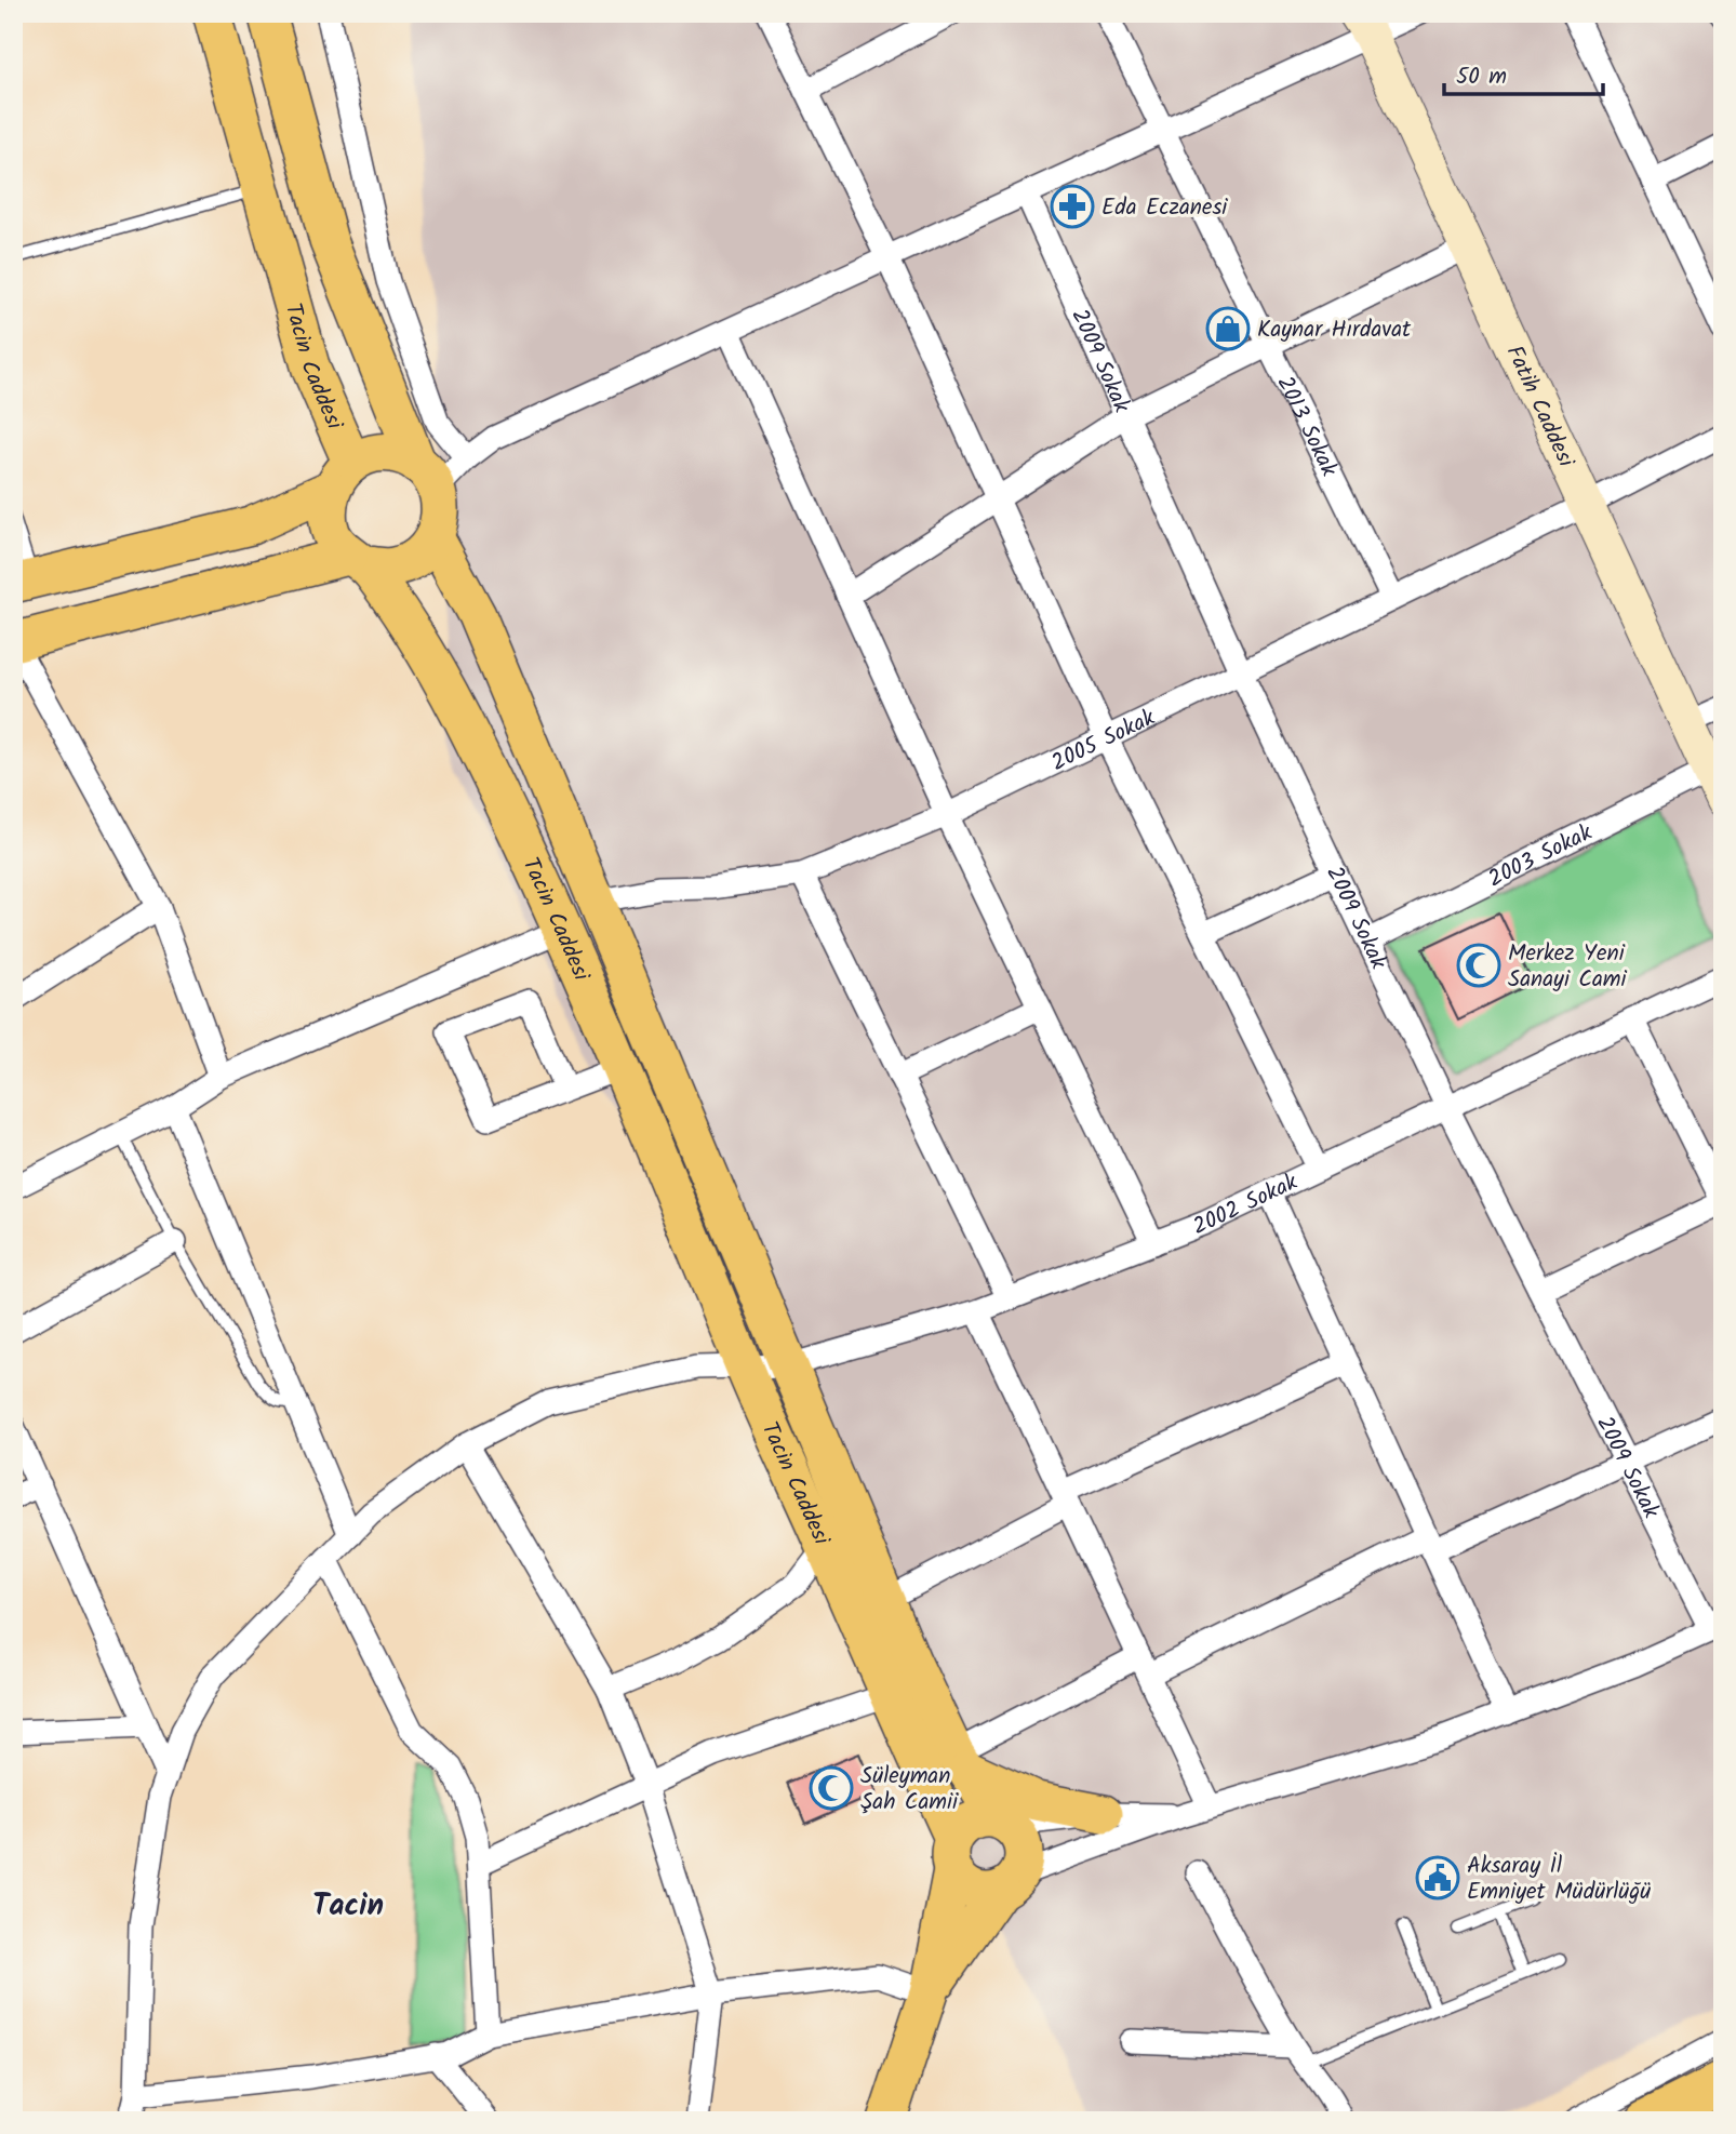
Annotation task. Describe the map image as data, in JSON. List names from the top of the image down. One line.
{"streets":{"main road":["Tacin Caddesi"],"street":["2009 Sokak","Fatih Caddesi","2013 Sokak","2005 Sokak","2003 Sokak","2002 Sokak"]},"crossings":[["2009 Sokak","2005 Sokak"],["2009 Sokak","2003 Sokak"],["2009 Sokak","2002 Sokak"],["Tacin Caddesi","2005 Sokak"],["Tacin Caddesi","2002 Sokak"],["Fatih Caddesi","2005 Sokak"],["Fatih Caddesi","2003 Sokak"],["2013 Sokak","2005 Sokak"]],"districts":["Tacin"],"places":{"pharmacy":["Eda Eczanesi"],"shop":["Kaynar Hırdavat"],"mosque":["Merkez Yeni Sanayi Cami","Süleyman Şah Camii"],"public building":["Aksaray İl Emniyet Müdürlüğü"]},"scale_bar":"50 m"}
